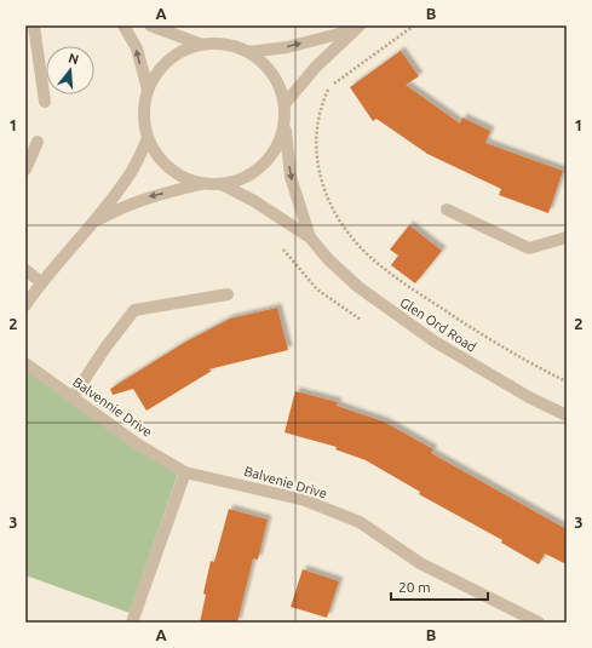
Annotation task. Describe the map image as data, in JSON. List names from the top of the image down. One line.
{"streets":{"street":["Glen Ord Road","Balvennie Drive","Balvenie Drive"]},"crossings":[["Balvennie Drive","Balvenie Drive"]],"scale_bar":"20 m","north":"top","grid":{"columns":["A","B"],"rows":["1","2","3"]}}
